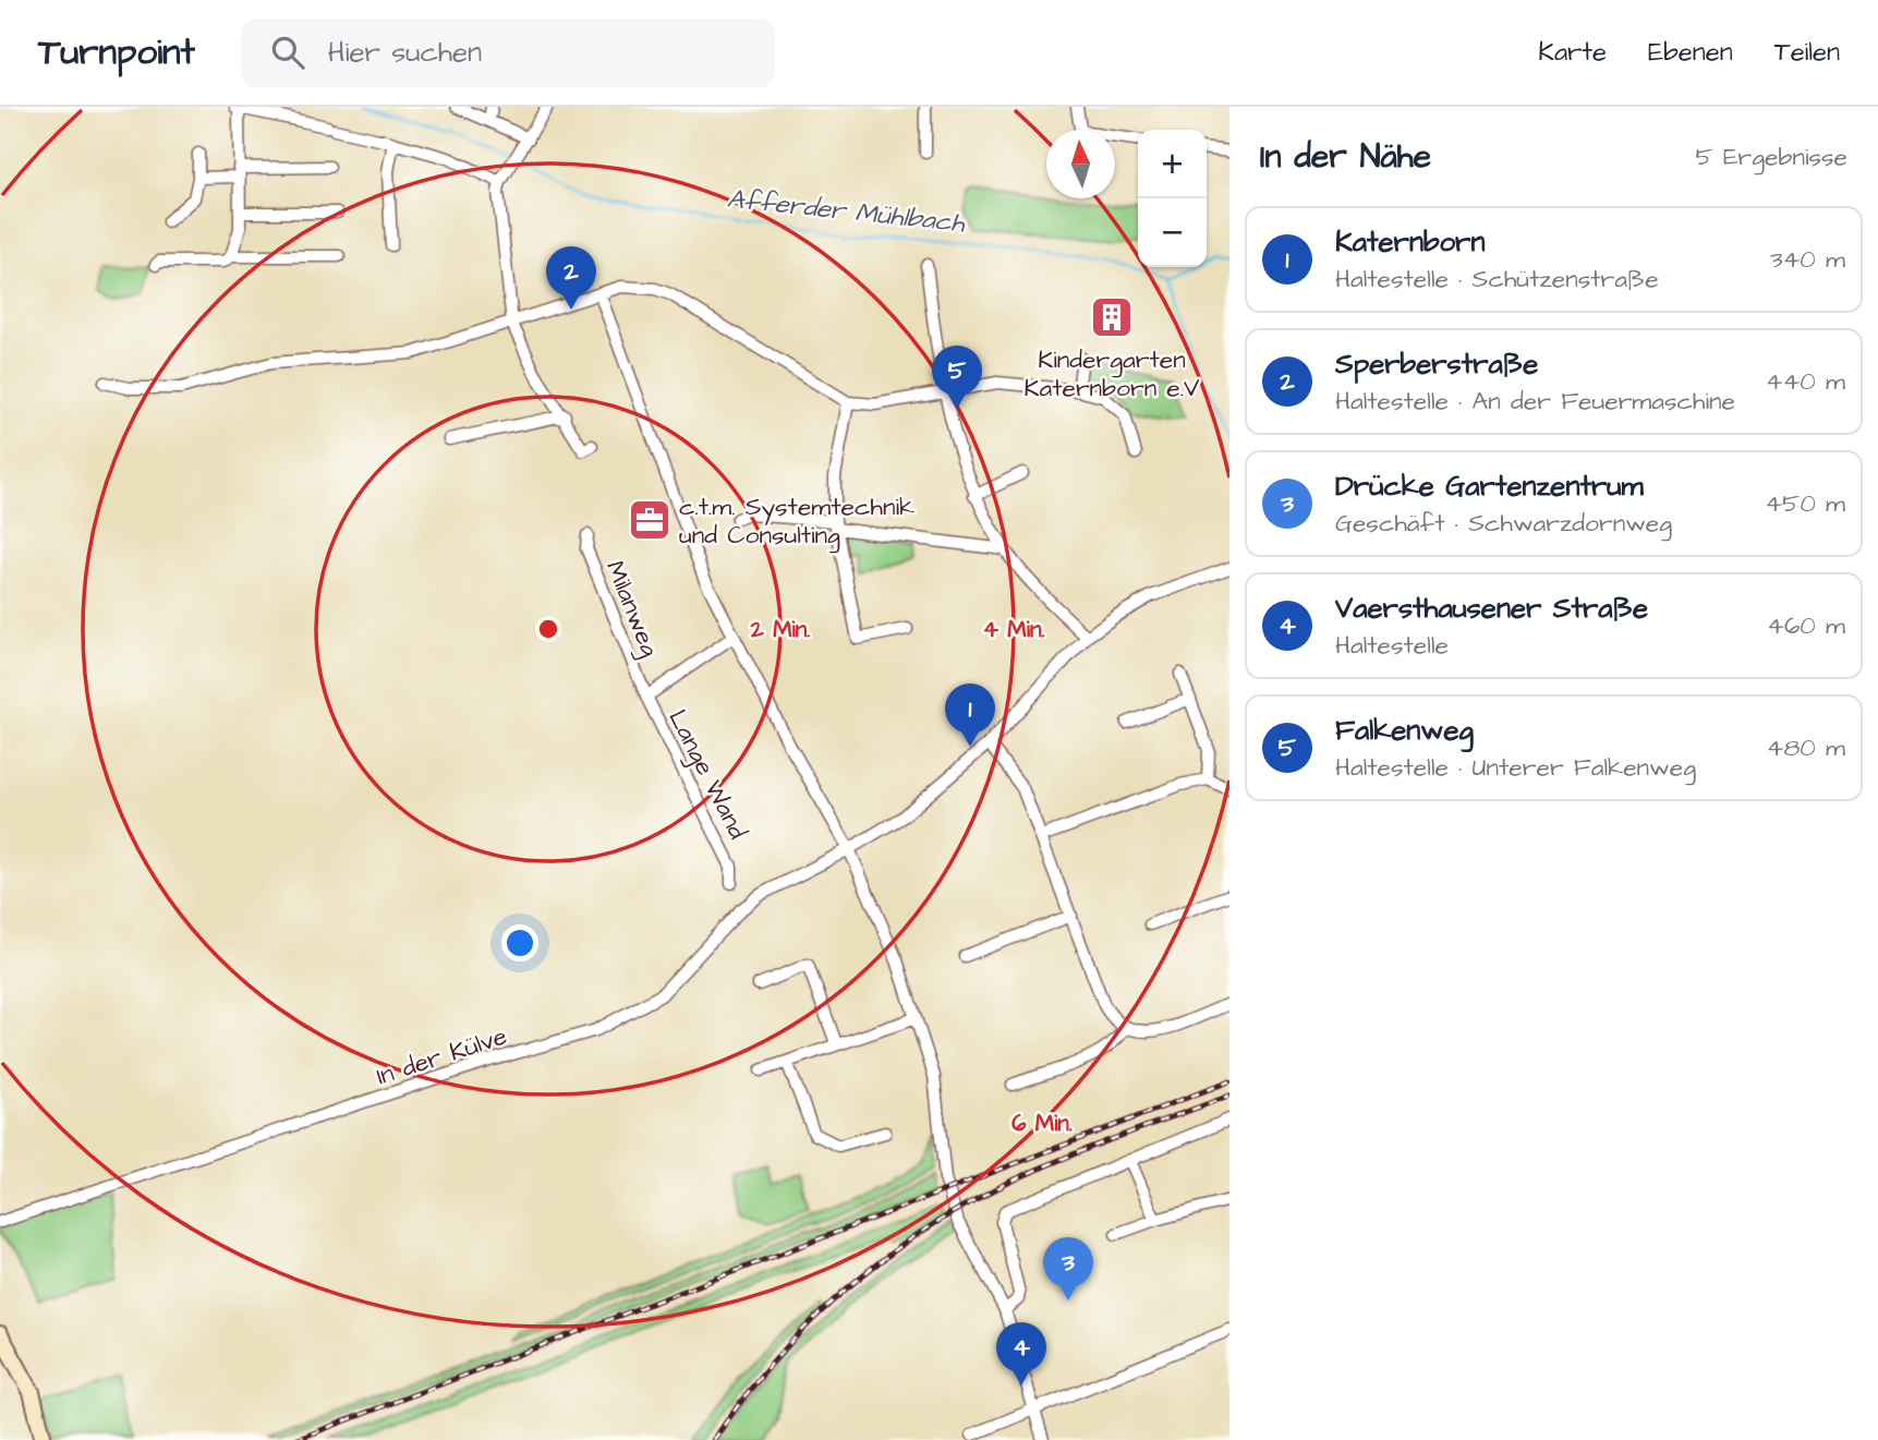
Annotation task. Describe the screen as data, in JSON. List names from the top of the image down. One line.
{"streets":{"street":["Milanweg","Lange Wand","In der Külve"]},"crossings":[["Milanweg","Lange Wand"]],"water":["Afferder Mühlbach"],"places":{"building":["Kindergarten Katernborn e.V"],"office":["c.t.m. Systemtechnik und Consulting"]},"north":"top","page":{"header":"Turnpoint","search":"Hier suchen","nav":["Karte","Ebenen","Teilen"],"heading":["In der Nähe","5 Ergebnisse"],"map_buttons":["+","−"],"list":[{"mark":"1","name":"Katernborn","note":"Haltestelle · Schützenstraße","value":"340 m"},{"mark":"2","name":"Sperberstraße","note":"Haltestelle · An der Feuermaschine","value":"440 m"},{"mark":"3","name":"Drücke Gartenzentrum","note":"Geschäft · Schwarzdornweg","value":"450 m"},{"mark":"4","name":"Vaersthausener Straße","note":"Haltestelle","value":"460 m"},{"mark":"5","name":"Falkenweg","note":"Haltestelle · Unterer Falkenweg","value":"480 m"}],"pins":["2","5","1","3","4"]},"rings":["2 Min.","4 Min.","6 Min."]}
